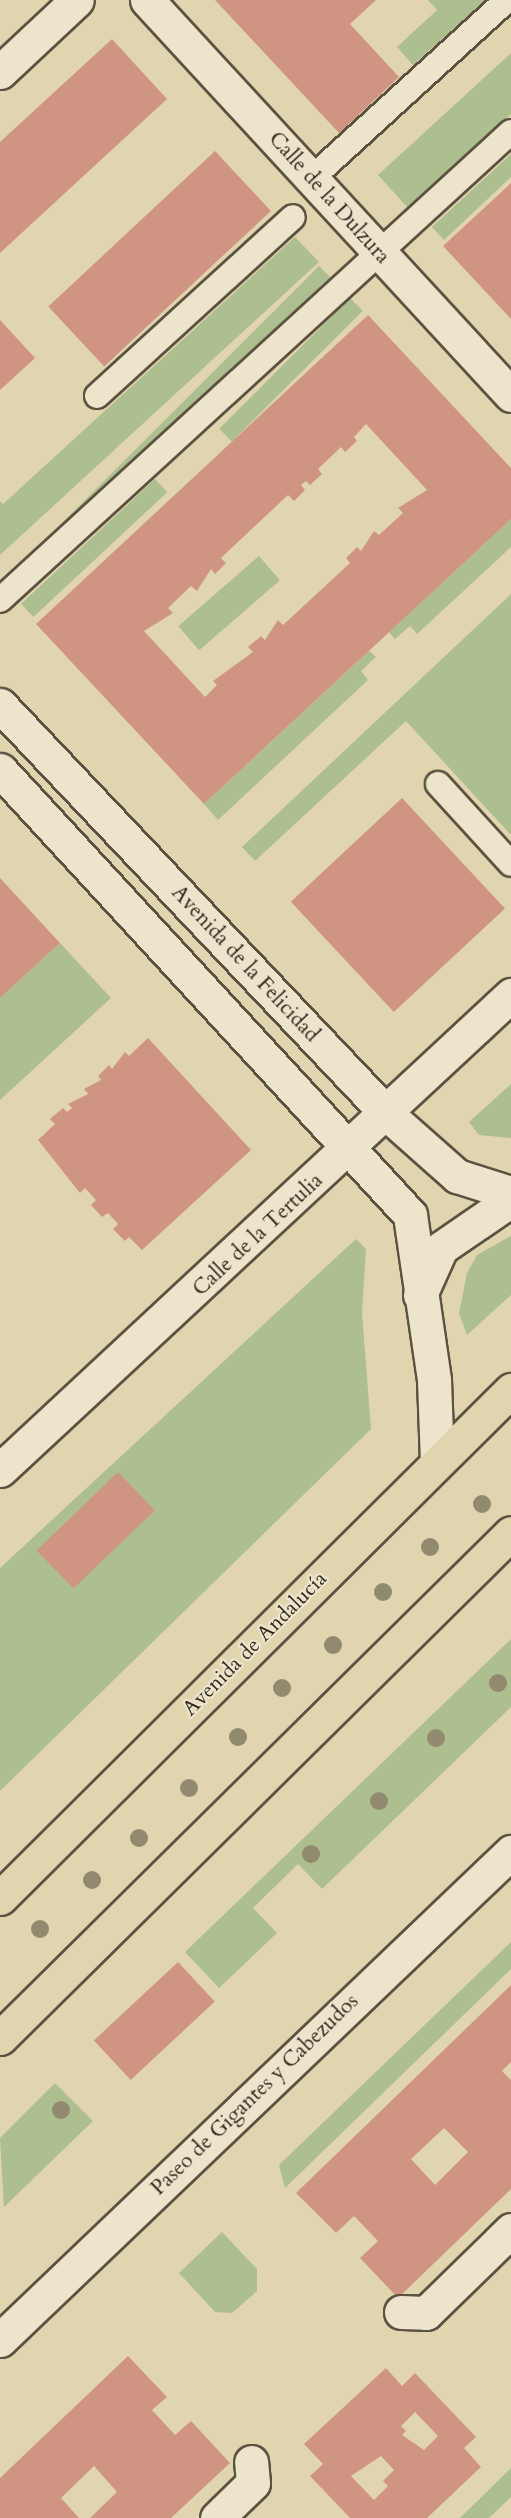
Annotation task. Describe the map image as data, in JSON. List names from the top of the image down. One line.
{"streets":{"main road":["Avenida de Andalucía"],"street":["Calle de la Dulzura","Avenida de la Felicidad","Calle de la Tertulia","Paseo de Gigantes y Cabezudos"]},"crossings":[["Avenida de la Felicidad","Calle de la Tertulia"]]}
